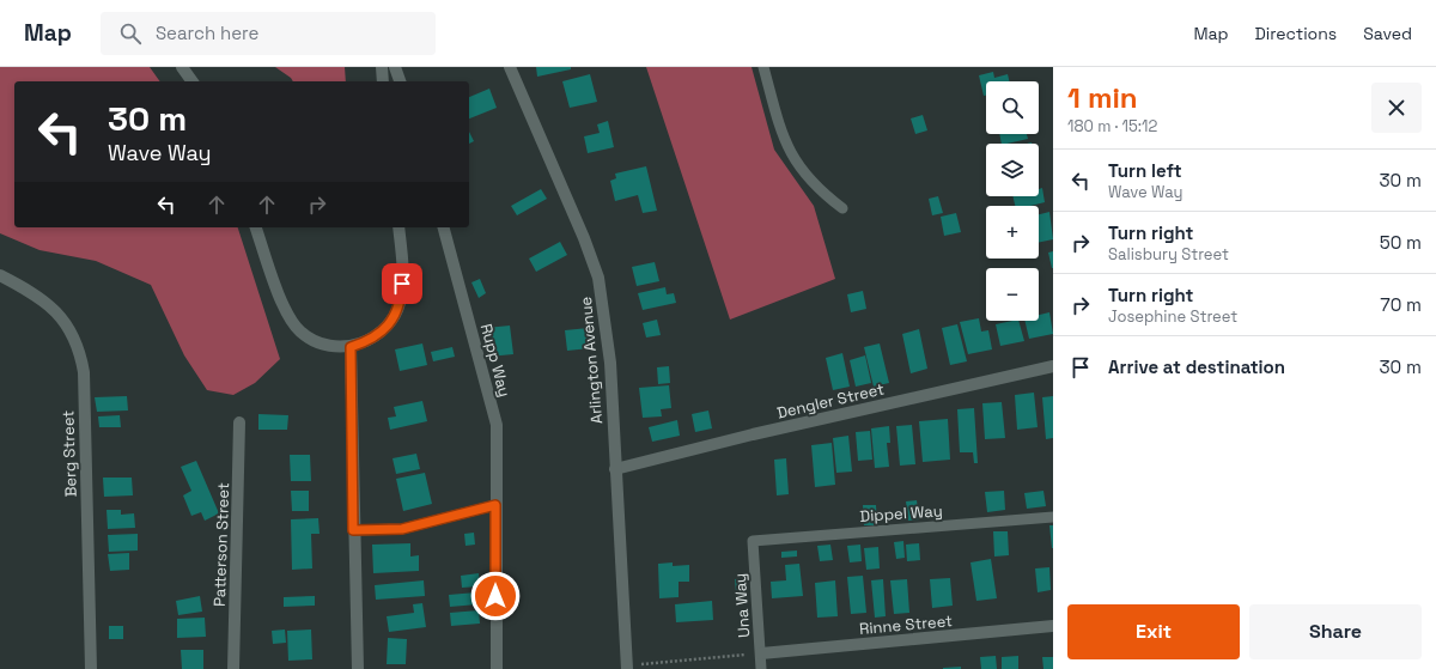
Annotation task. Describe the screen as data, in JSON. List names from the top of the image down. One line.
{"streets":{"street":["Rupp Way","Arlington Avenue","Dengler Street","Berg Street","Patterson Street","Rinne Street"],"lane":["Dippel Way","Una Way"]},"crossings":[["Arlington Avenue","Dengler Street"],["Dippel Way","Una Way"],["Una Way","Rinne Street"]],"page":{"header":"Map","search":"Search here","nav":["Map","Directions","Saved"],"heading":["1 min","180 m · 15:12"],"map_buttons":["+","−"],"turn":["30 m","Wave Way"],"list":[{"name":"Turn left","note":"Wave Way","value":"30 m"},{"name":"Turn right","note":"Salisbury Street","value":"50 m"},{"name":"Turn right","note":"Josephine Street","value":"70 m"},{"name":"Arrive at destination","value":"30 m"}],"buttons":["Exit","Share"]}}
